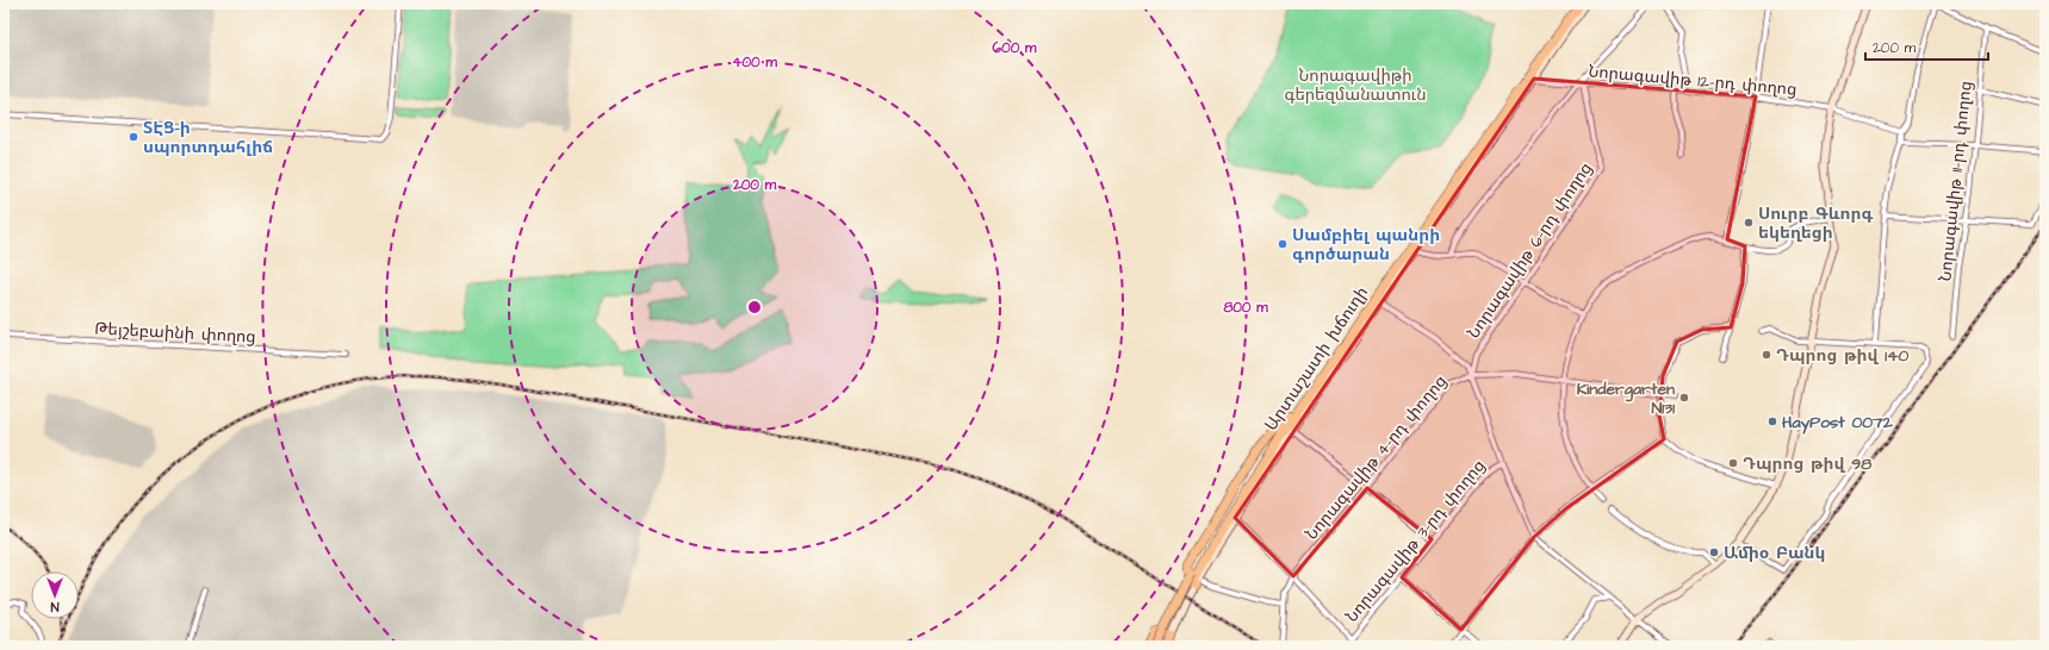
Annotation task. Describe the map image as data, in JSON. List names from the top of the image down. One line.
{"streets":{"highway":["Արտաշատի խճուղի"],"street":["Նորագավիթ 12-րդ փողոց","Նորագավիթ 11-րդ փողոց","Նորագավիթ 6-րդ փողոց","Թեյշեբաինի փողոց","Նորագավիթ 4-րդ փողոց","Նորագավիթ 3-րդ փողոց"]},"crossings":[["Նորագավիթ 12-րդ փողոց","Նորագավիթ 6-րդ փողոց"],["Նորագավիթ 12-րդ փողոց","Արտաշատի խճուղի"],["Նորագավիթ 6-րդ փողոց","Արտաշատի խճուղի"],["Նորագավիթ 6-րդ փողոց","Նորագավիթ 4-րդ փողոց"],["Նորագավիթ 6-րդ փողոց","Նորագավիթ 3-րդ փողոց"]],"parks":["Նորագավիթի գերեզմանատուն"],"places":["ՏԷՑ-ի սպորտդահլիճ","Սուրբ Գևորգ եկեղեցի","Սամբիել պանրի գործարան","Դպրոց թիվ 140","Kindergarten N131","HayPost 0072","Դպրոց թիվ 98","Ամիօ Բանկ"],"scale_bar":"200 m","north":"bottom","rings":["600 m","400 m","200 m","800 m"]}
